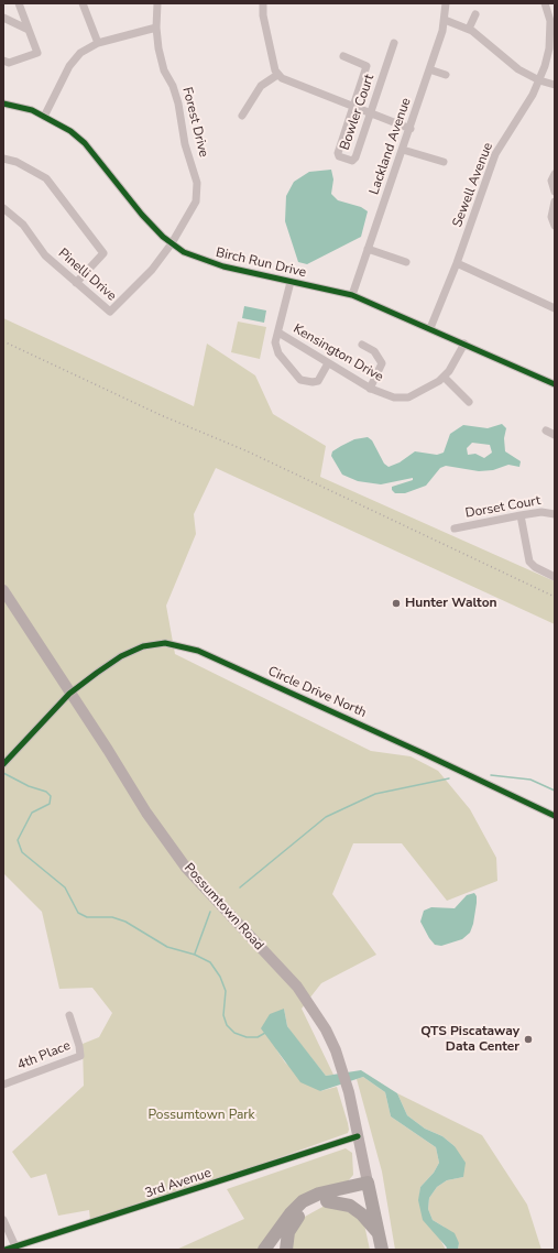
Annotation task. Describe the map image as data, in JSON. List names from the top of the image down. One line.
{"streets":{"highway":["Possumtown Road"],"street":["Bowler Court","Forest Drive","Lackland Avenue","Sewell Avenue","Birch Run Drive","Pinelli Drive","Kensington Drive","Dorset Court","Circle Drive North","4th Place","3rd Avenue"]},"crossings":[["Forest Drive","Birch Run Drive"],["Forest Drive","Pinelli Drive"],["Lackland Avenue","Birch Run Drive"],["Sewell Avenue","Birch Run Drive"],["Birch Run Drive","Pinelli Drive"],["Birch Run Drive","Kensington Drive"],["Circle Drive North","Possumtown Road"],["Possumtown Road","3rd Avenue"]],"parks":["Possumtown Park"],"places":["Hunter Walton","QTS Piscataway Data Center"]}
